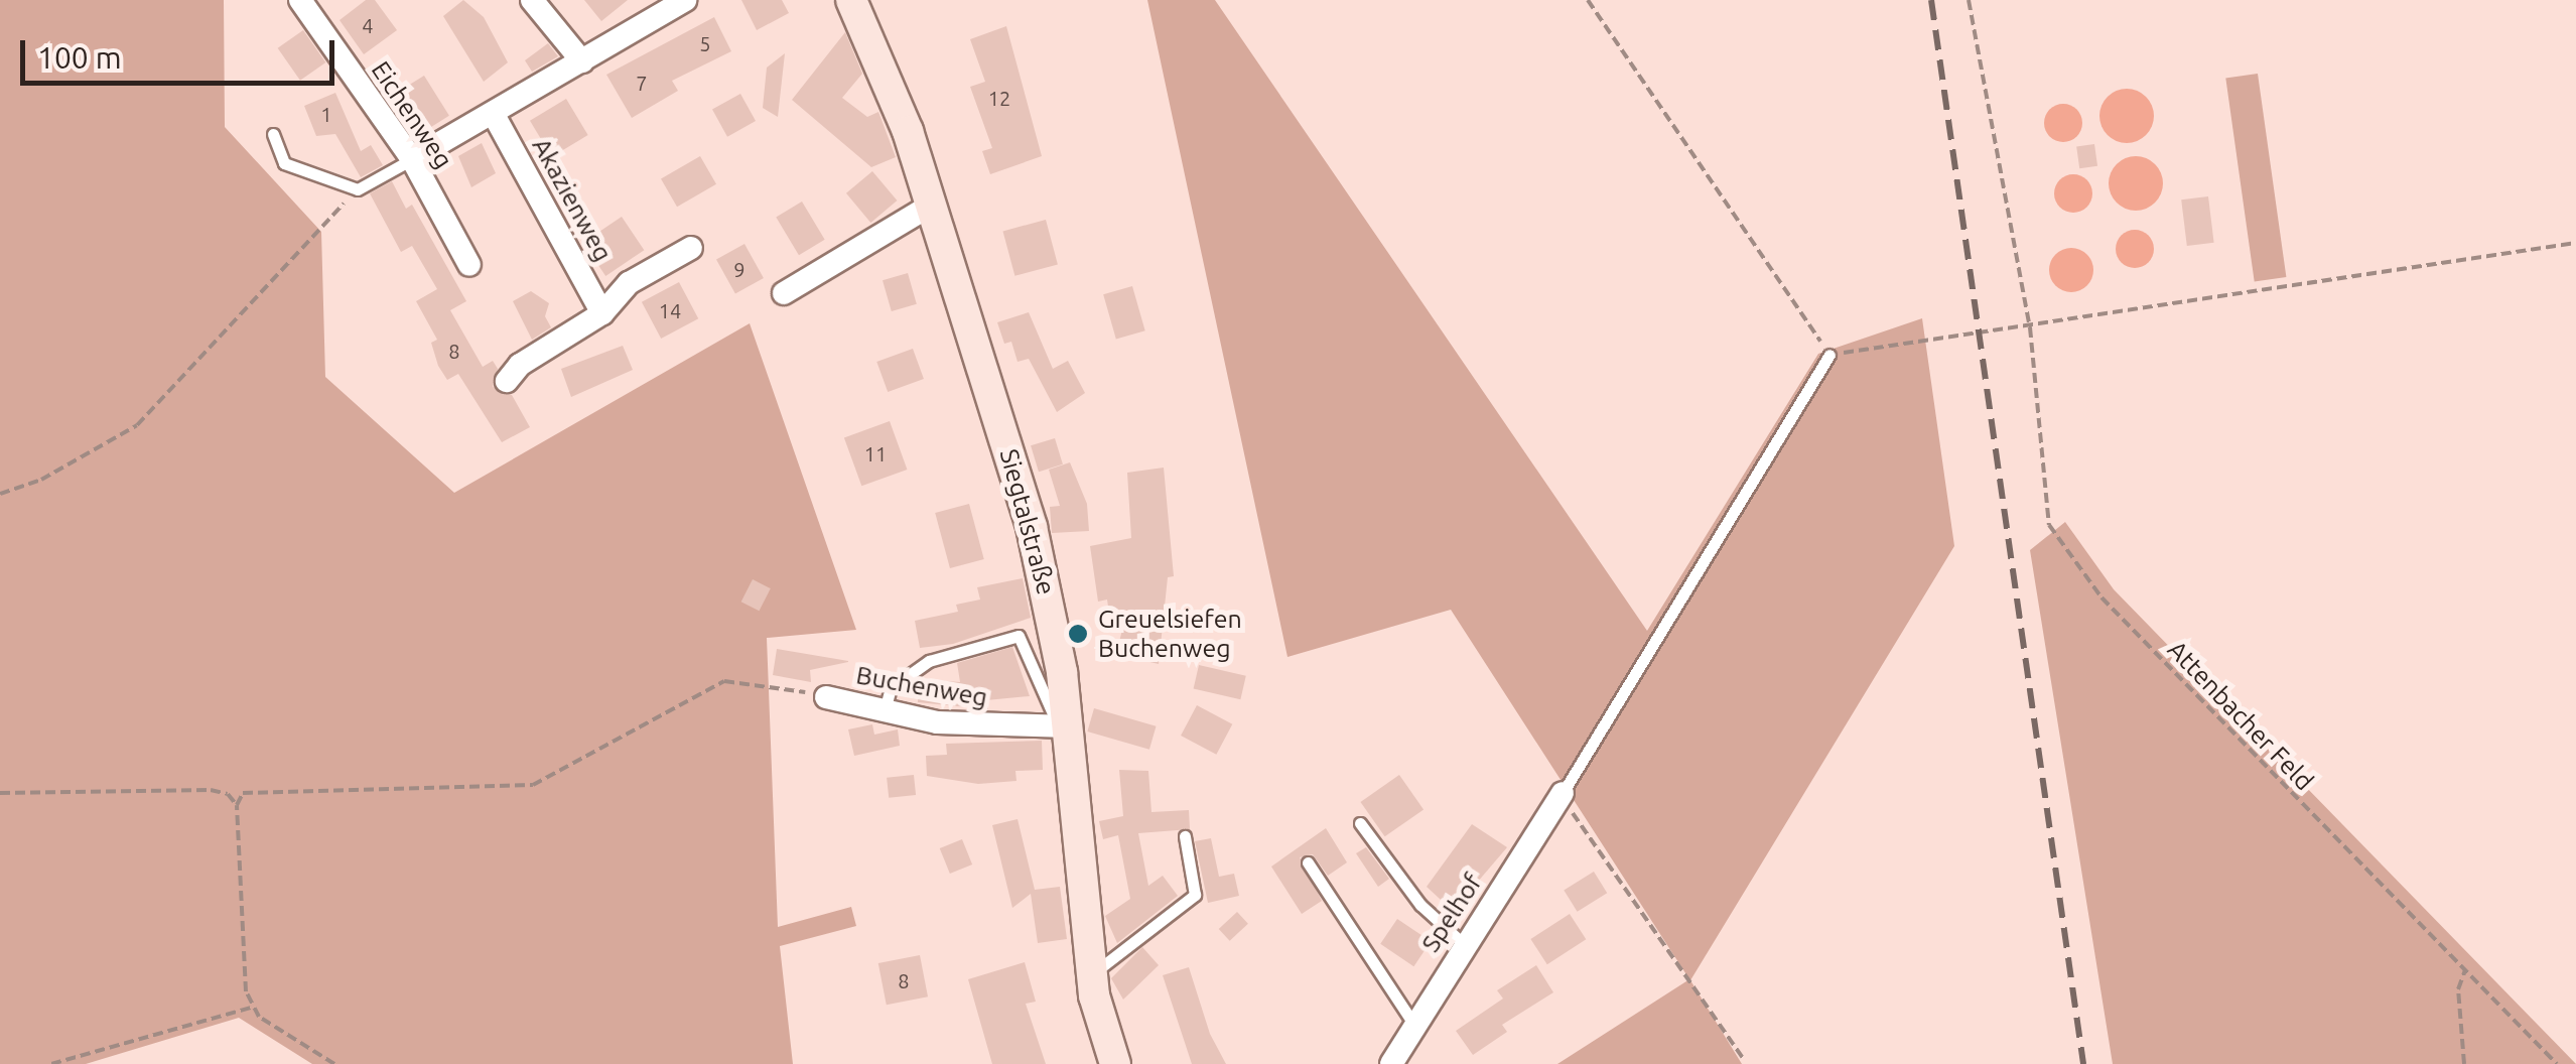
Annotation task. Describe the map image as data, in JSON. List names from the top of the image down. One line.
{"streets":{"main road":["Siegtalstraße"],"street":["Eichenweg","Akazienweg","Buchenweg","Spelhof"],"path":["Attenbacher Feld"]},"crossings":[["Siegtalstraße","Buchenweg"]],"places":["Greuelsiefen Buchenweg"],"house_numbers":["4","5","7","12","1","9","14","8","11","8"],"scale_bar":"100 m"}
